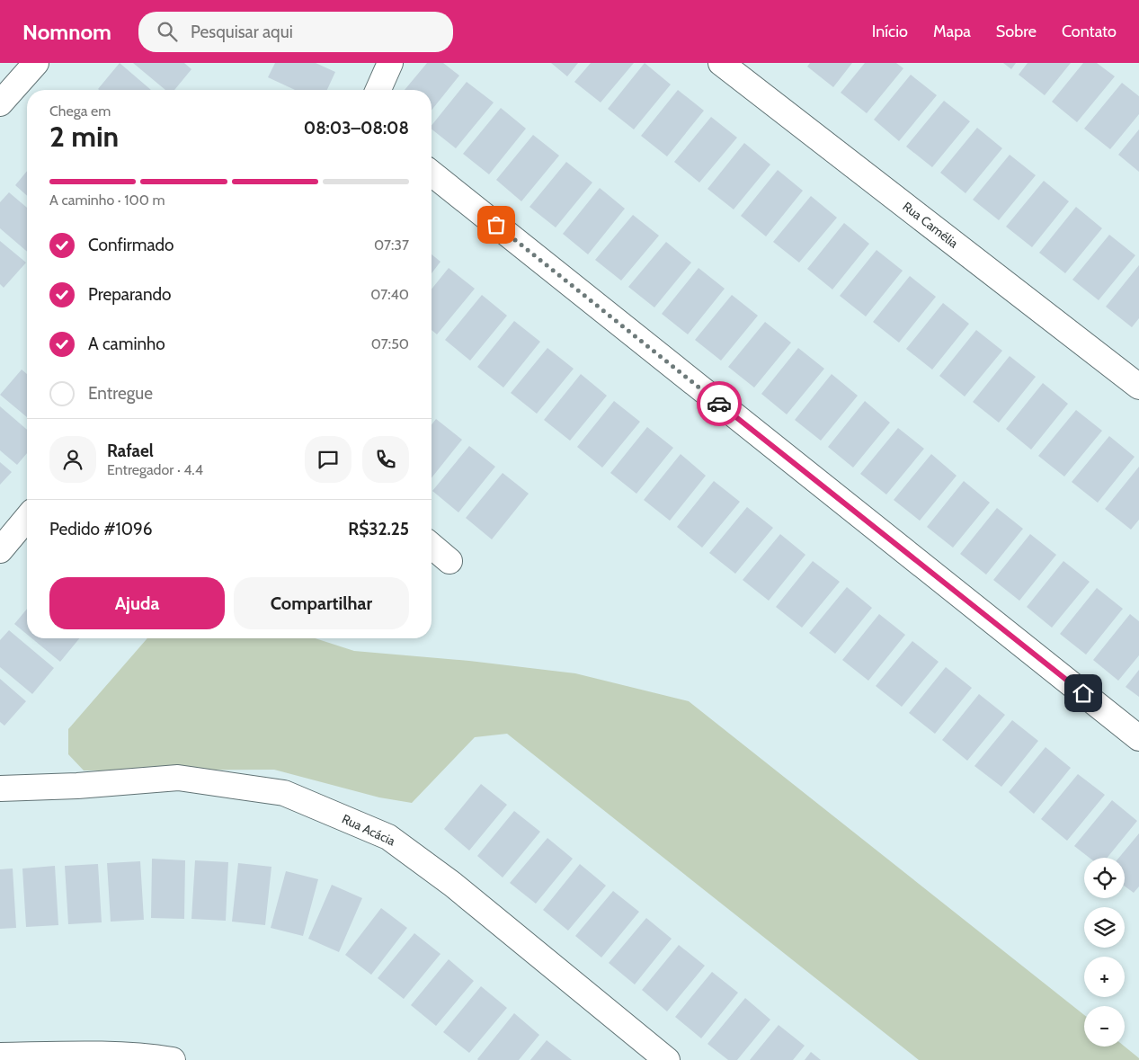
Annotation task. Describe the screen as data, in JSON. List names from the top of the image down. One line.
{"streets":{"street":["Rua Camélia","Rua Acácia"]},"page":{"header":"Nomnom","search":"Pesquisar aqui","nav":["Início","Mapa","Sobre","Contato"],"heading":["2 min","Chega em","08:03–08:08"],"panel":["Rafael","Entregador · 4.4","Pedido #1096","R$32.25"],"bar":"A caminho · 100 m","list":[["Confirmado","07:37"],["Preparando","07:40"],["A caminho","07:50"],"Entregue"],"buttons":["Ajuda","Compartilhar"],"map_buttons":["+","−"]}}
